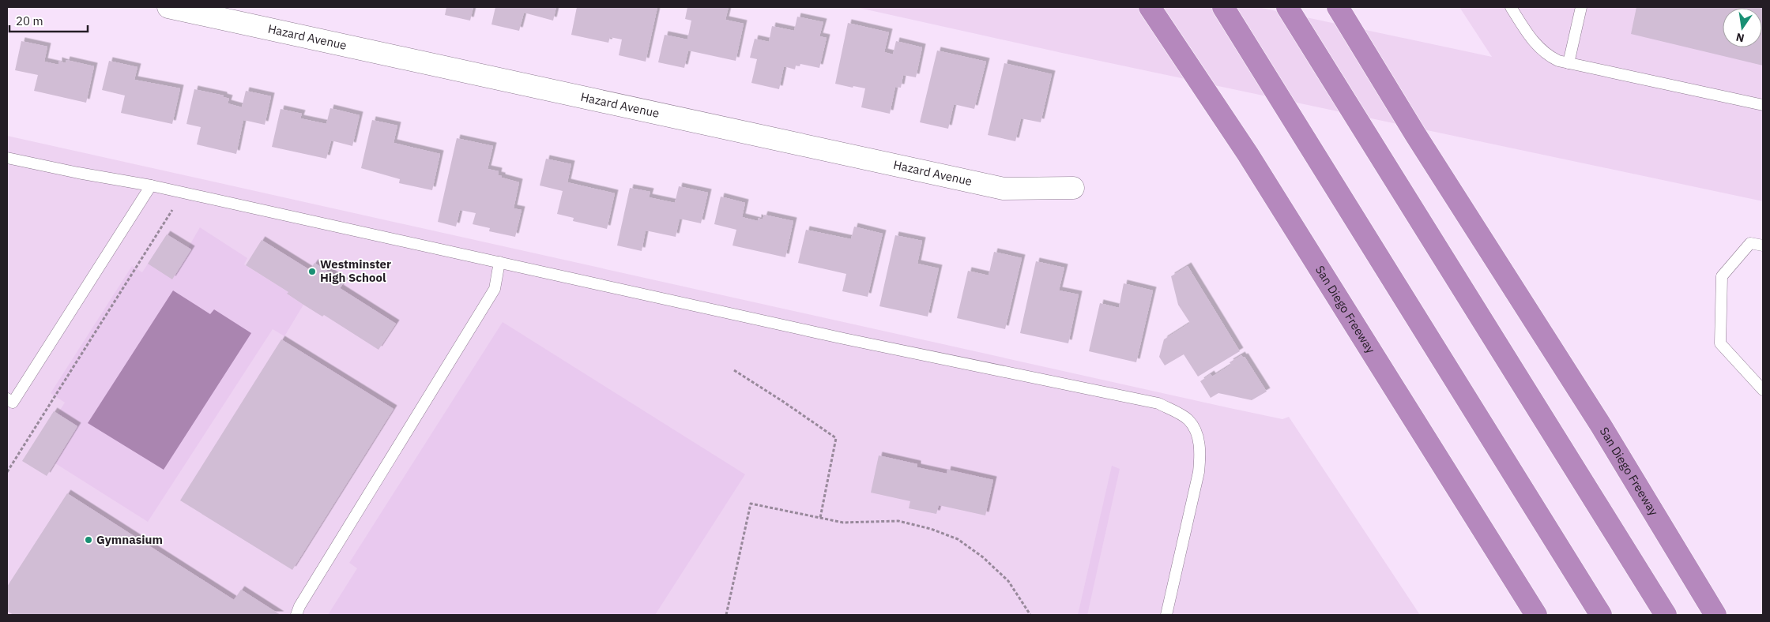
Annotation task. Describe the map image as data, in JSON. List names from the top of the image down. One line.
{"streets":{"highway":["San Diego Freeway"],"street":["Hazard Avenue"]},"places":["Westminster High School","Gymnasium"],"scale_bar":"20 m","north":"bottom"}
